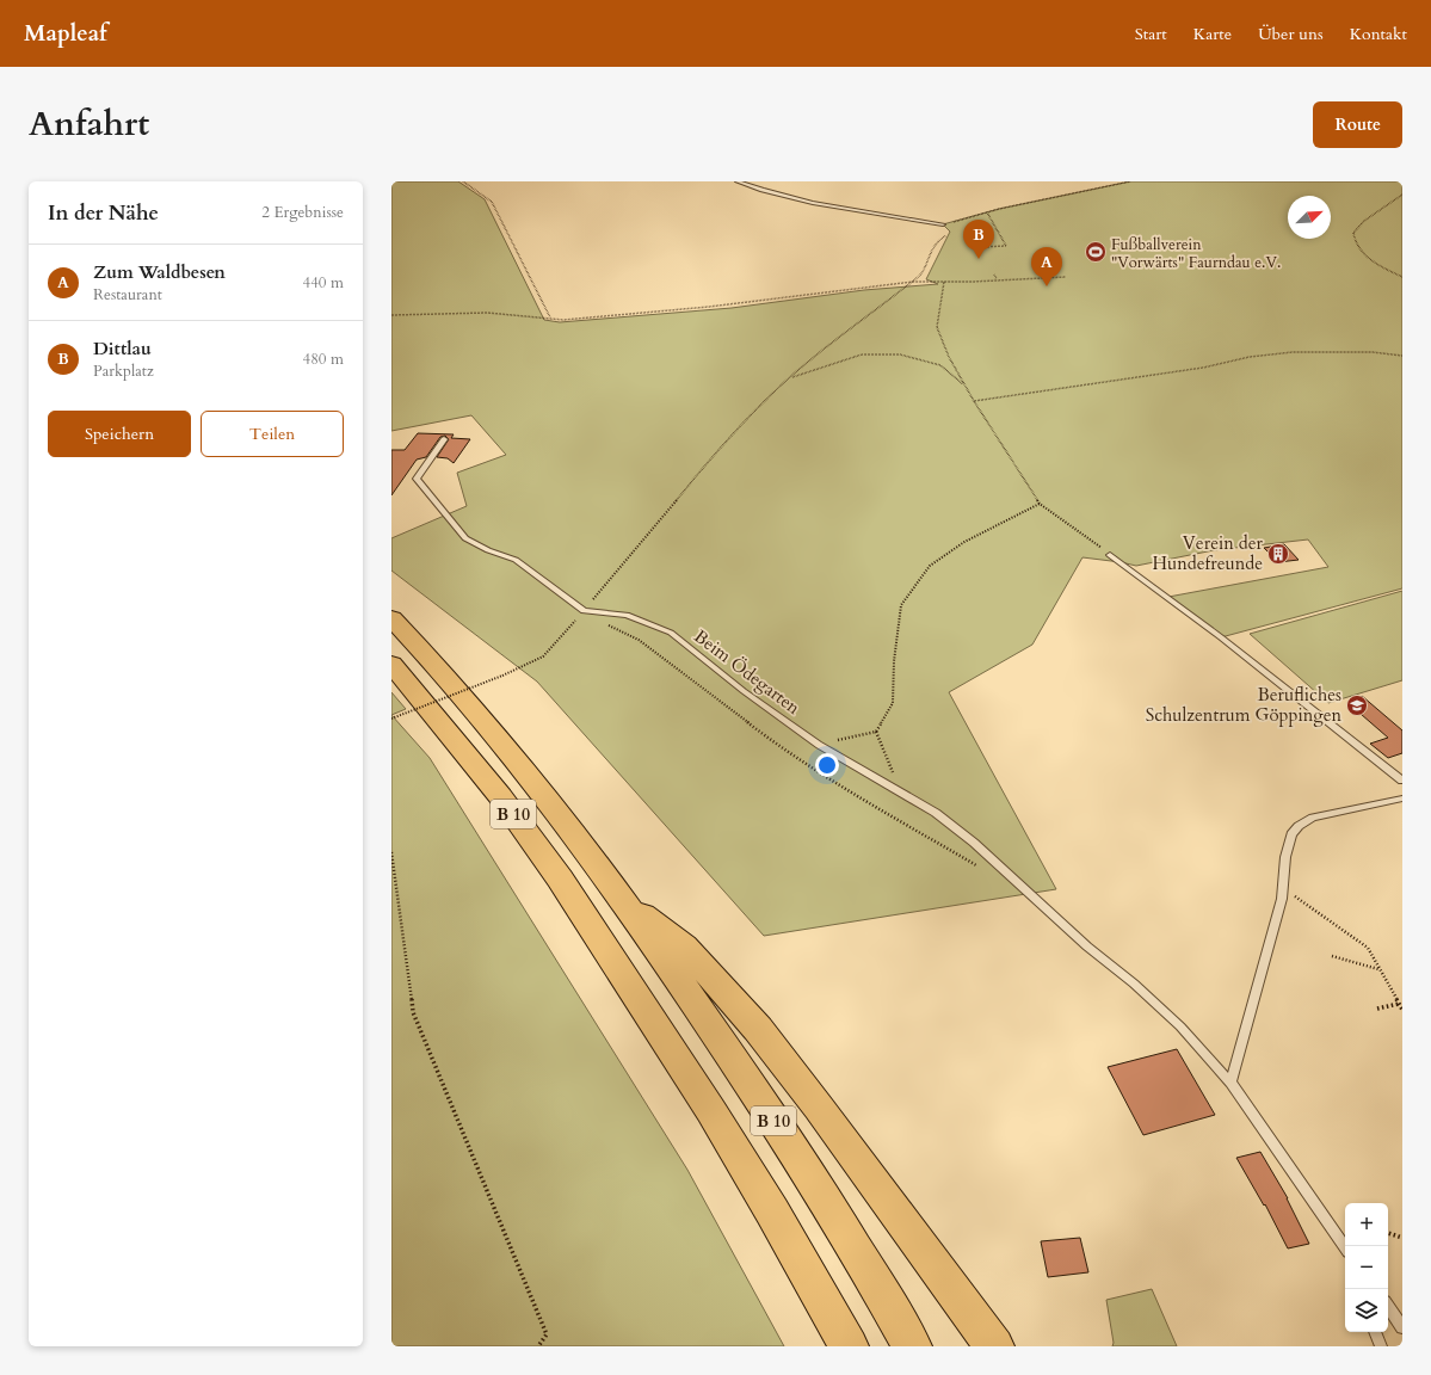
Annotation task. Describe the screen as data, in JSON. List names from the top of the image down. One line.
{"streets":{"highway":["B 10"],"lane":["Beim Ödegarten"]},"places":{"sports":["Fußballverein \"Vorwärts\" Faurndau e.V."],"building":["Verein der Hundefreunde"],"school or university":["Berufliches Schulzentrum Göppingen"]},"north":"top right","page":{"header":"Mapleaf","nav":["Start","Karte","Über uns","Kontakt"],"title":"Anfahrt","buttons":["Route",["Speichern","Teilen"]],"heading":["In der Nähe","2 Ergebnisse"],"pins":["B","A"],"list":[{"mark":"A","name":"Zum Waldbesen","note":"Restaurant","value":"440 m"},{"mark":"B","name":"Dittlau","note":"Parkplatz","value":"480 m"}],"map_buttons":["+","−"]}}
